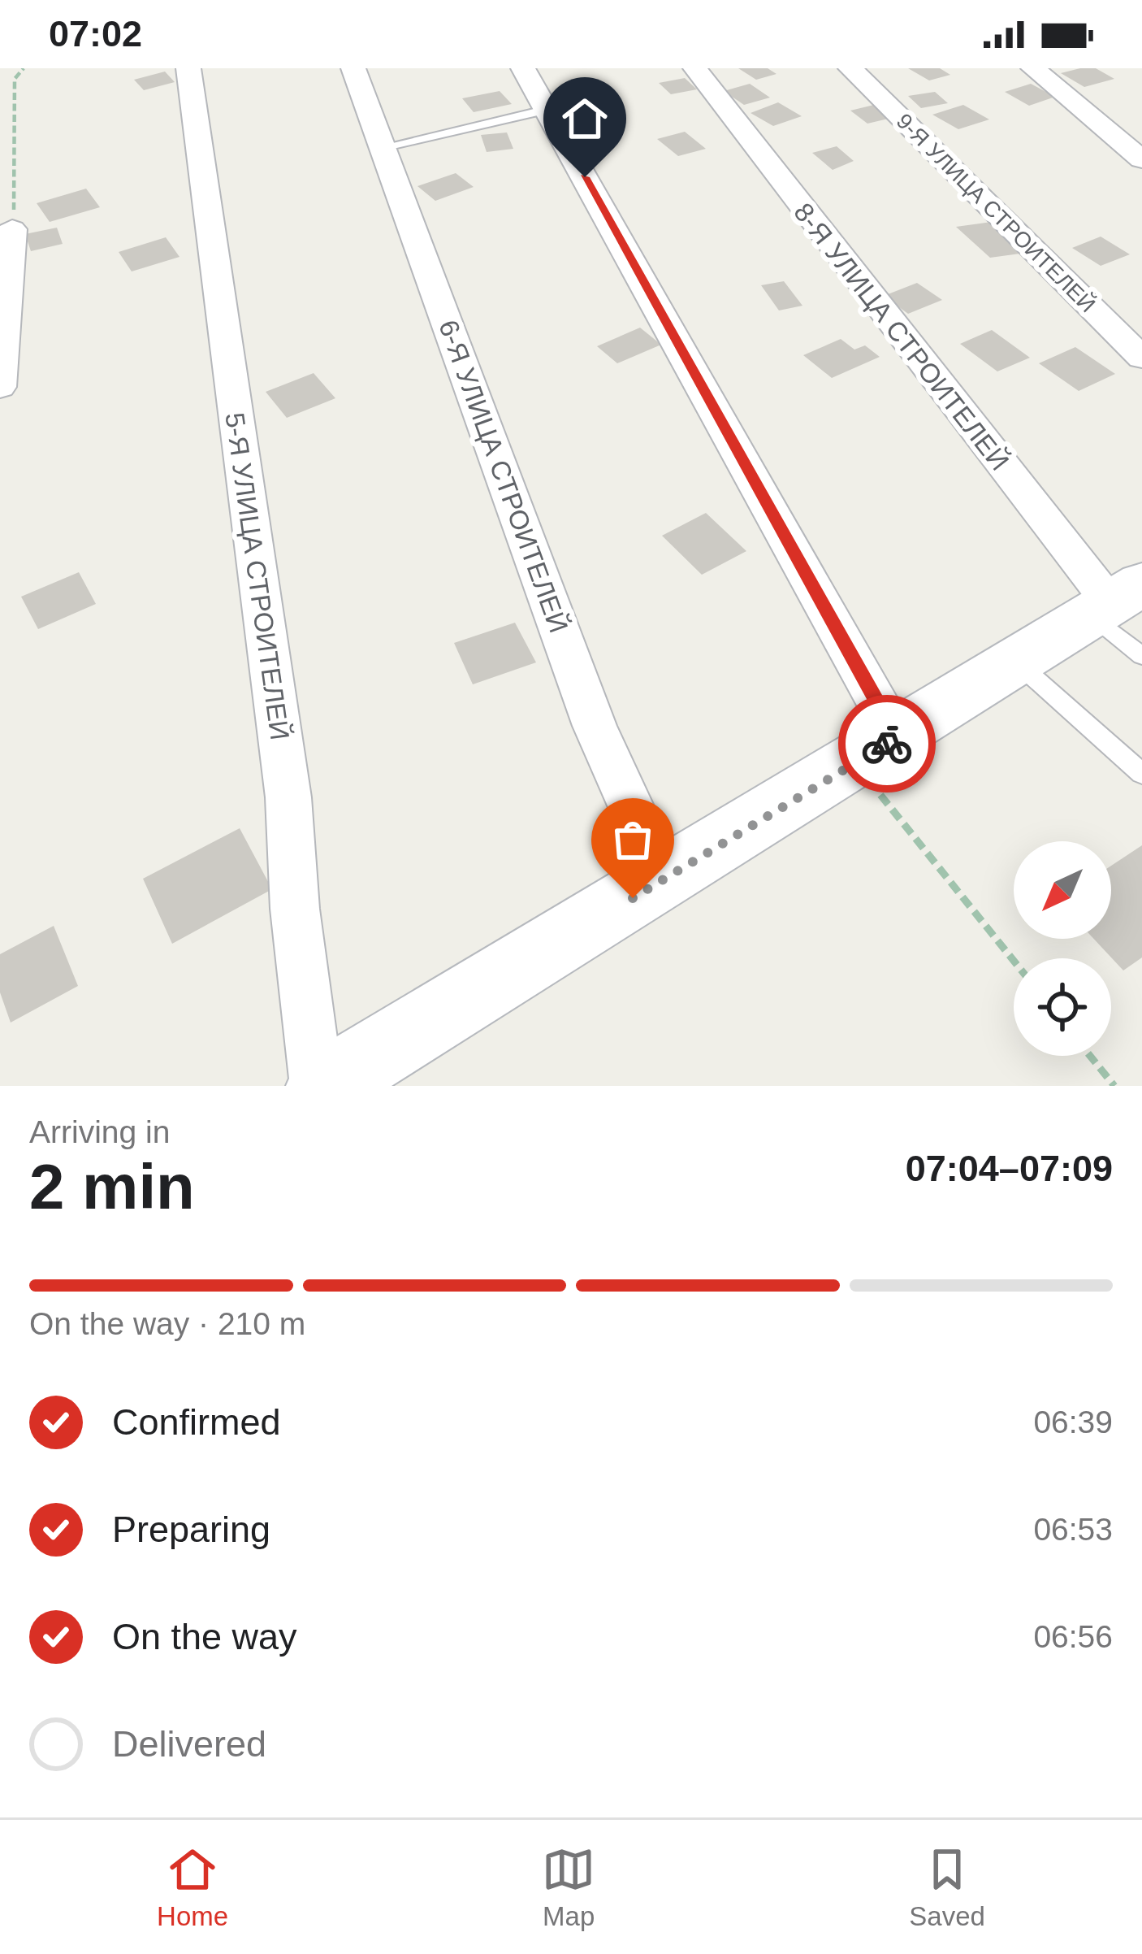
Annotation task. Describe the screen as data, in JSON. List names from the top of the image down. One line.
{"streets":{"street":["9-Я УЛИЦА СТРОИТЕЛЕЙ","8-Я УЛИЦА СТРОИТЕЛЕЙ","6-Я УЛИЦА СТРОИТЕЛЕЙ","5-Я УЛИЦА СТРОИТЕЛЕЙ"]},"north":"bottom left","page":{"status":"07:02","heading":["2 min","Arriving in","07:04–07:09"],"bar":"On the way · 210 m","list":[["Confirmed","06:39"],["Preparing","06:53"],["On the way","06:56"],"Delivered"],"tabs":["Home","Map","Saved"]}}
